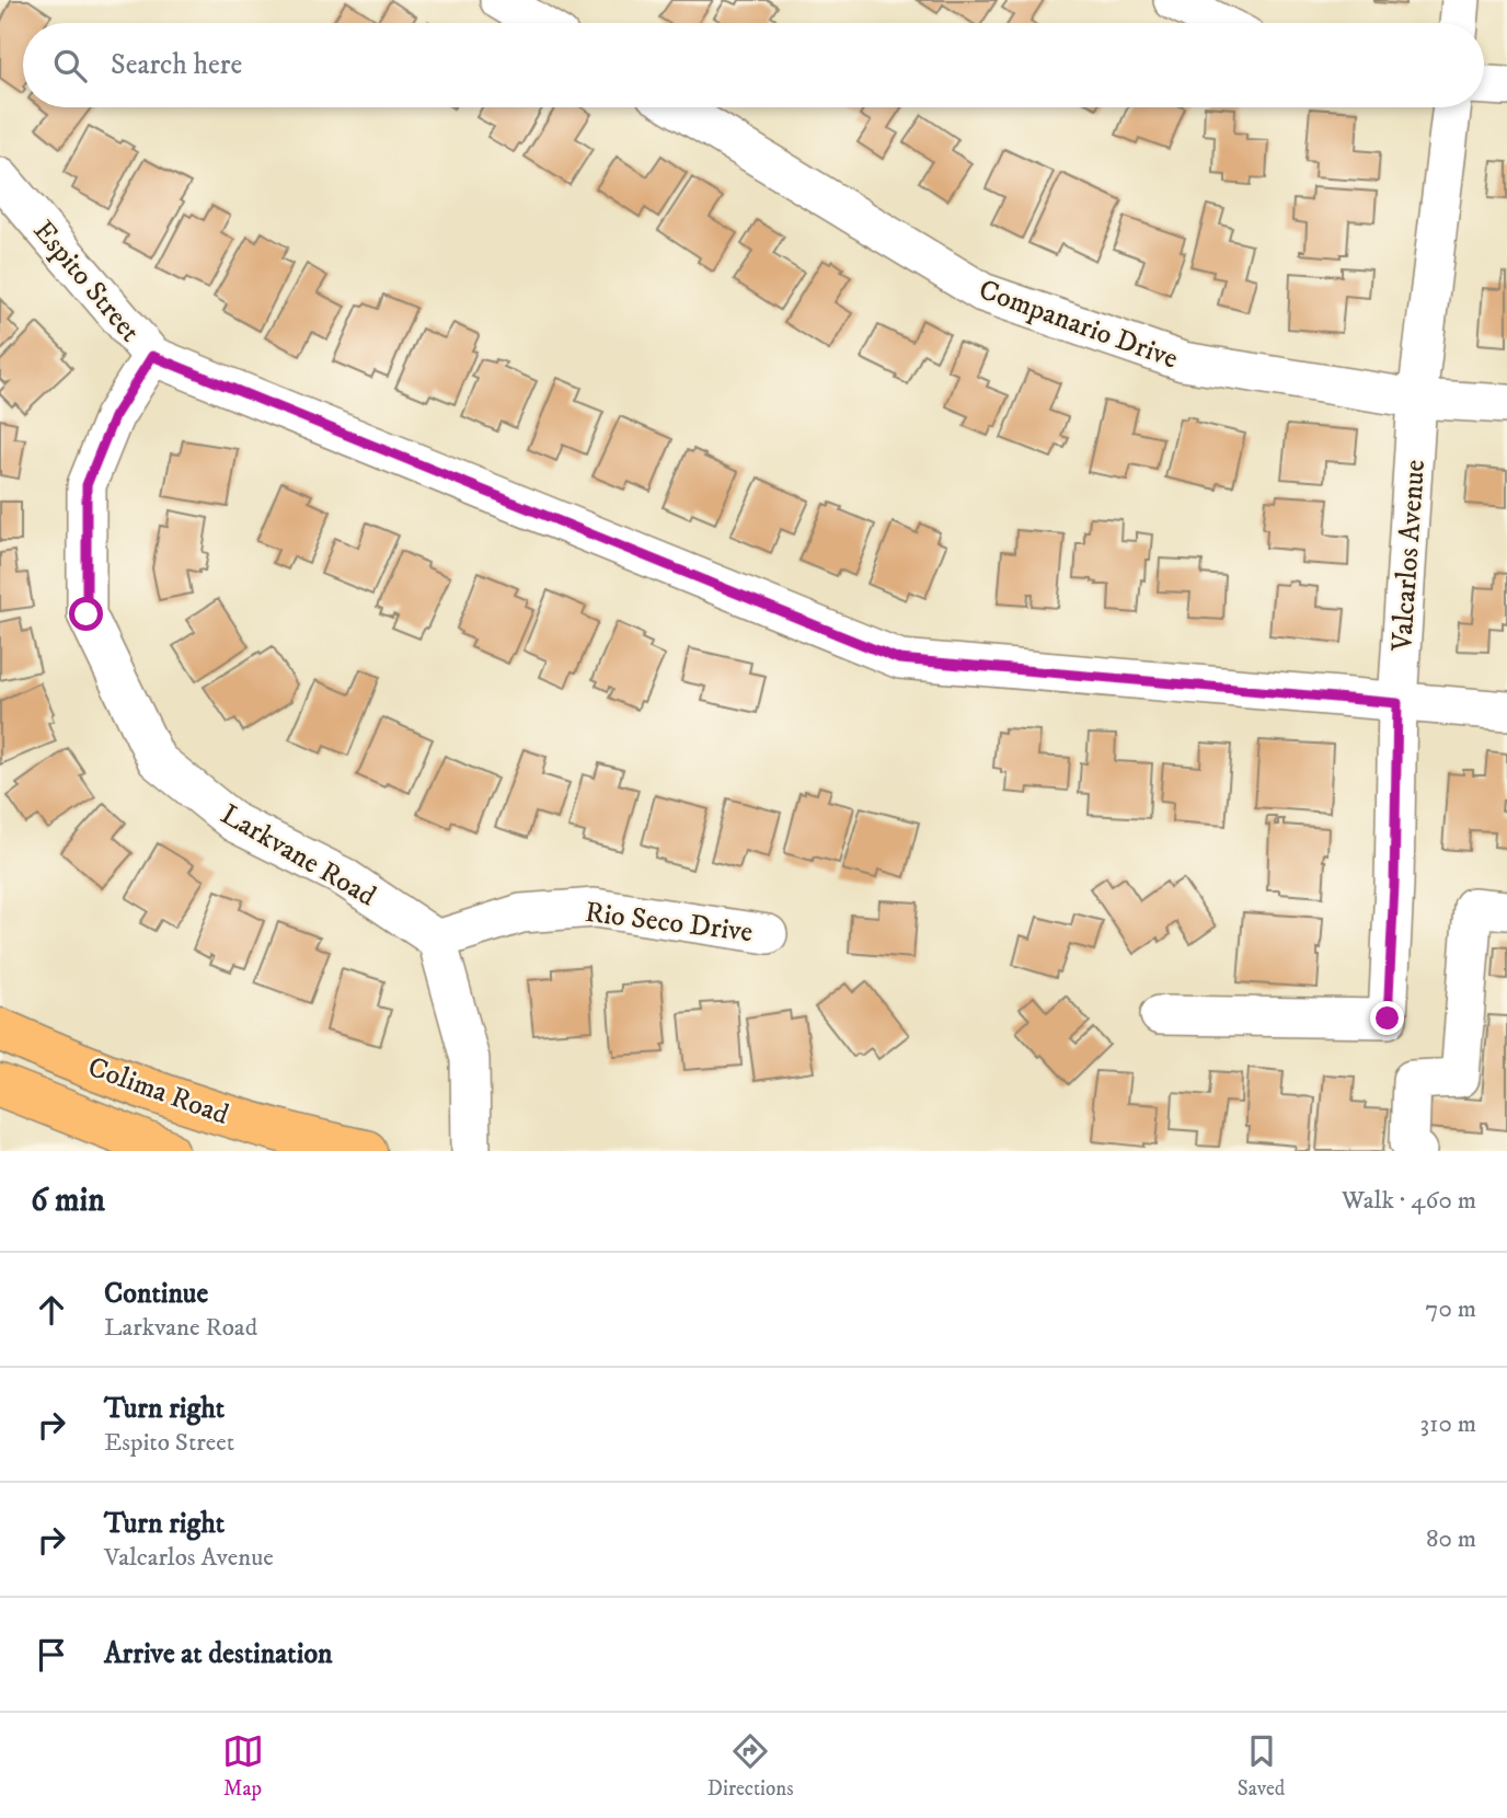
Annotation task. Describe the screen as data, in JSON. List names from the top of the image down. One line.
{"streets":{"main road":["Colima Road"],"street":["Espito Street","Companario Drive","Valcarlos Avenue","Larkvane Road","Rio Seco Drive"]},"crossings":[["Espito Street","Valcarlos Avenue"],["Espito Street","Larkvane Road"],["Companario Drive","Valcarlos Avenue"],["Larkvane Road","Rio Seco Drive"]],"page":{"search":"Search here","heading":["6 min","Walk · 460 m"],"list":[["Continue","Larkvane Road","70 m"],["Turn right","Espito Street","310 m"],["Turn right","Valcarlos Avenue","80 m"],"Arrive at destination"],"nav":["Map","Directions","Saved"]}}
